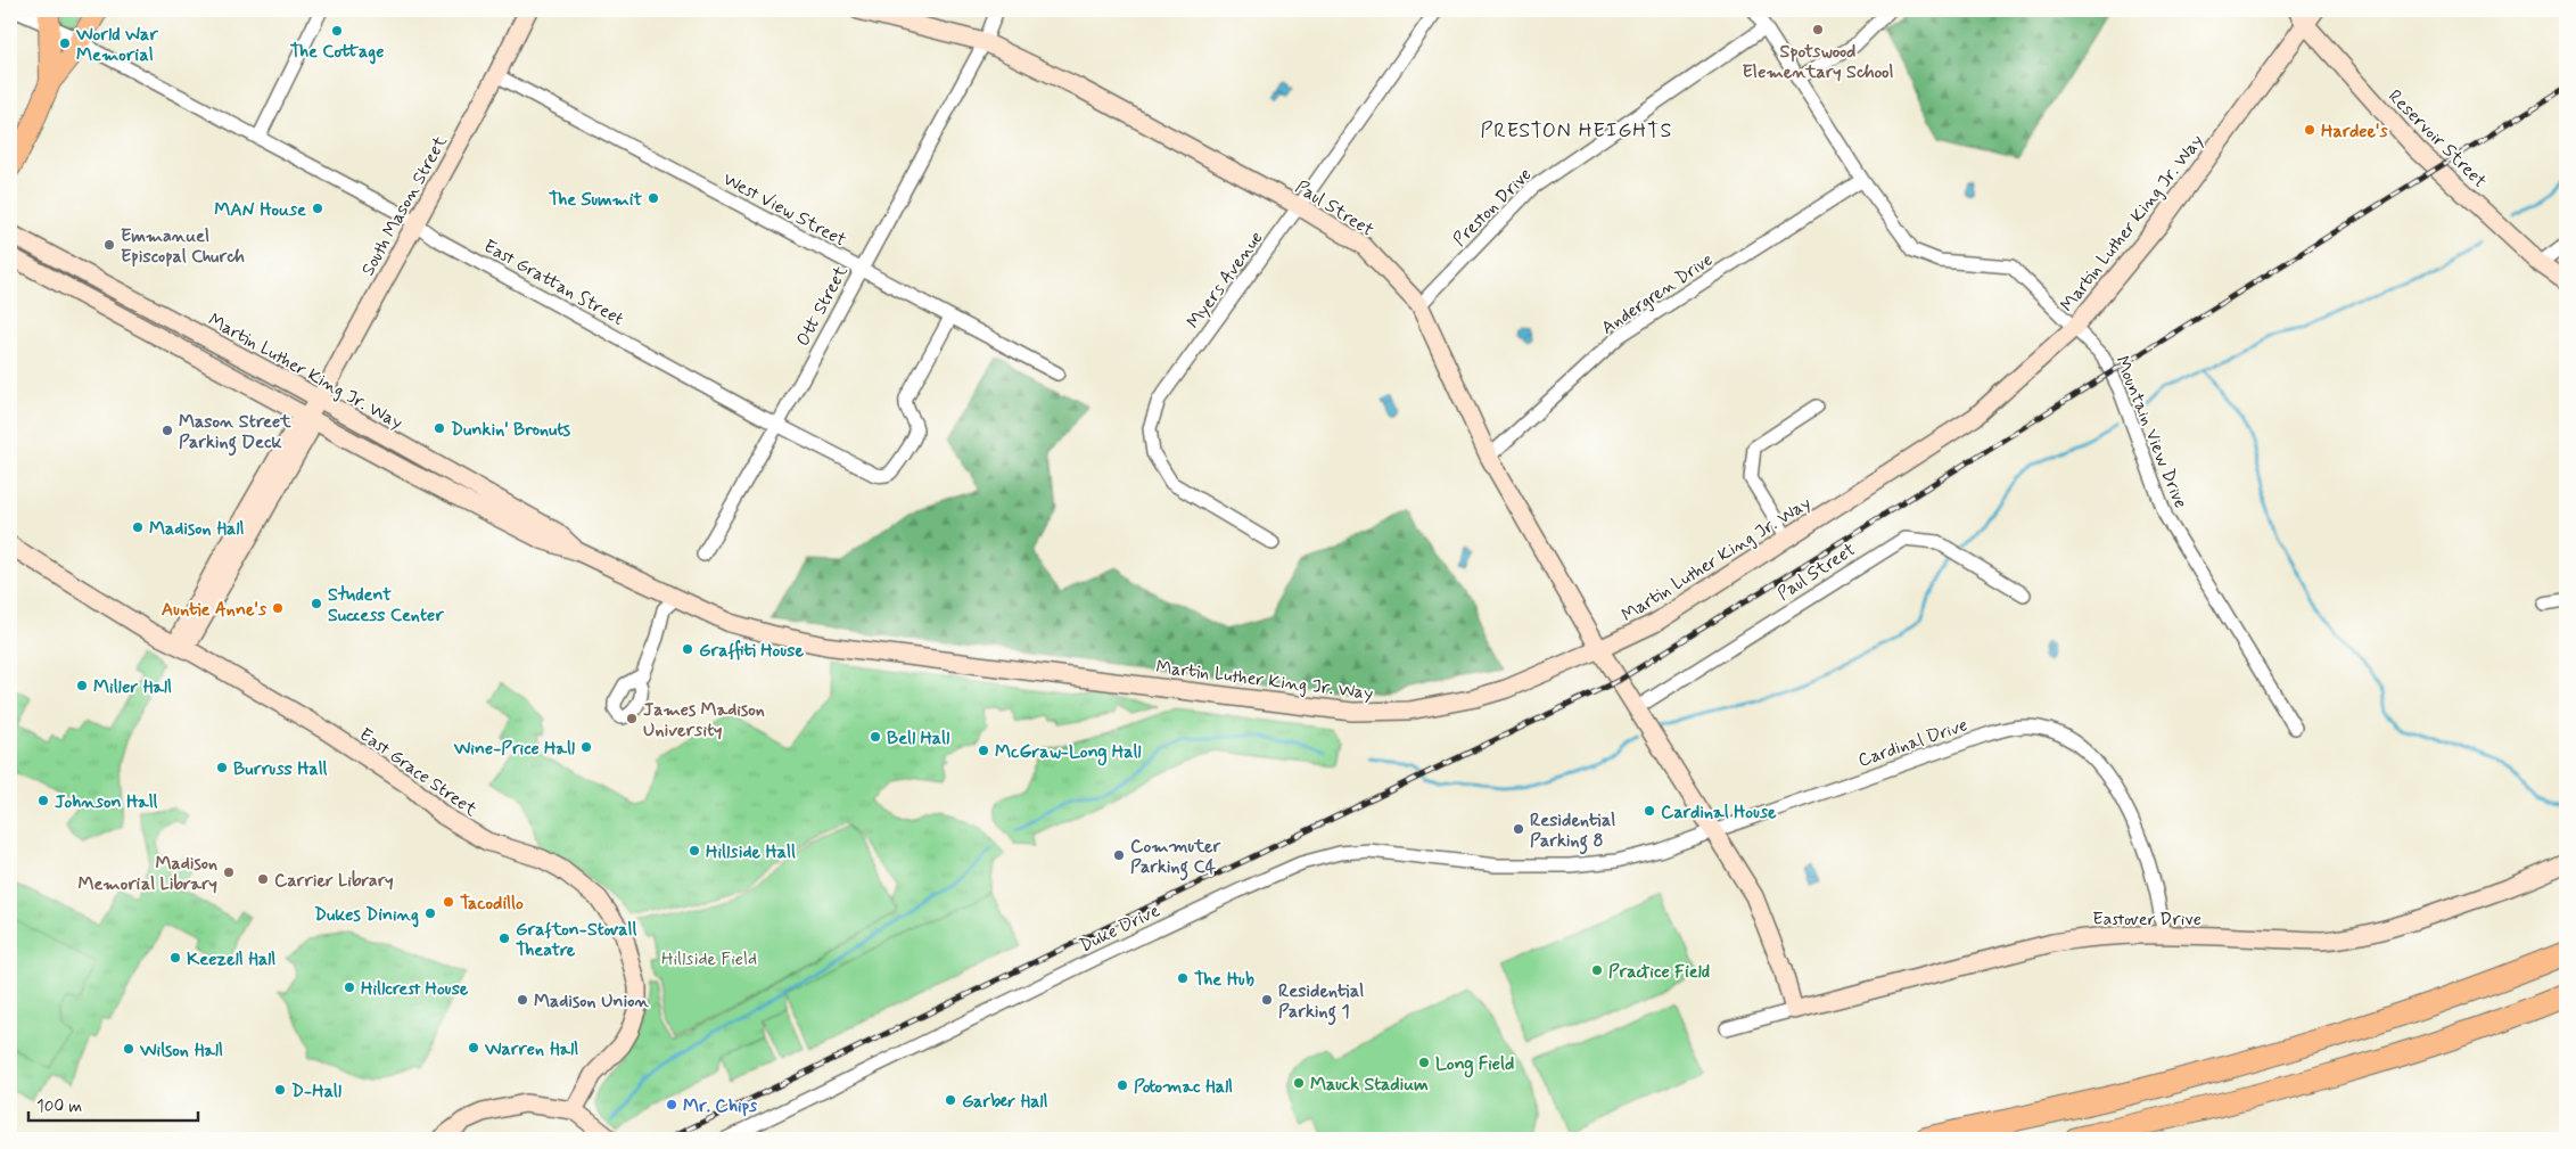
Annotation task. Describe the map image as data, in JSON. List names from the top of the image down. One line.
{"streets":{"main road":["Reservoir Street","South Mason Street","Paul Street","Martin Luther King Jr. Way","East Grace Street","Eastover Drive"],"street":["Preston Drive","West View Street","Myers Avenue","East Grattan Street","Andergren Drive","Ott Street","Mountain View Drive","Cardinal Drive","Duke Drive"]},"crossings":[["Reservoir Street","Martin Luther King Jr. Way"],["South Mason Street","West View Street"],["South Mason Street","Martin Luther King Jr. Way"],["South Mason Street","East Grattan Street"],["South Mason Street","East Grace Street"],["Preston Drive","Paul Street"],["Preston Drive","Mountain View Drive"],["Paul Street","Martin Luther King Jr. Way"],["Paul Street","Myers Avenue"],["Paul Street","Andergren Drive"],["Paul Street","Ott Street"],["Paul Street","Cardinal Drive"],["Paul Street","Eastover Drive"],["West View Street","East Grattan Street"],["West View Street","Ott Street"],["Martin Luther King Jr. Way","Mountain View Drive"],["East Grattan Street","Ott Street"],["Andergren Drive","Mountain View Drive"],["Cardinal Drive","Eastover Drive"],["Cardinal Drive","Duke Drive"]],"districts":["PRESTON HEIGHTS"],"parks":["Hillside Field"],"places":["Spotswood Elementary School","The Cottage","World War Memorial","Hardee's","The Summit","MAN House","Emmanuel Episcopal Church","Dunkin' Bronuts","Mason Street Parking Deck","Madison Hall","Student Success Center","Auntie Anne's","Graffiti House","Miller Hall","James Madison University","Bell Hall","Wine-Price Hall","McGraw-Long Hall","Burruss Hall","Johnson Hall","Cardinal House","Residential Parking 8","Hillside Hall","Commuter Parking C4","Madison Memorial Library","Carrier Library","Tacodillo","Dukes Dining","Grafton-Stovall Theatre","Keezell Hall","Practice Field","The Hub","Hillcrest House","Madison Union","Residential Parking 1","Warren Hall","Wilson Hall","Long Field","Mauck Stadium","Potomac Hall","D-Hall","Garber Hall","Mr. Chips"],"scale_bar":"100 m"}
